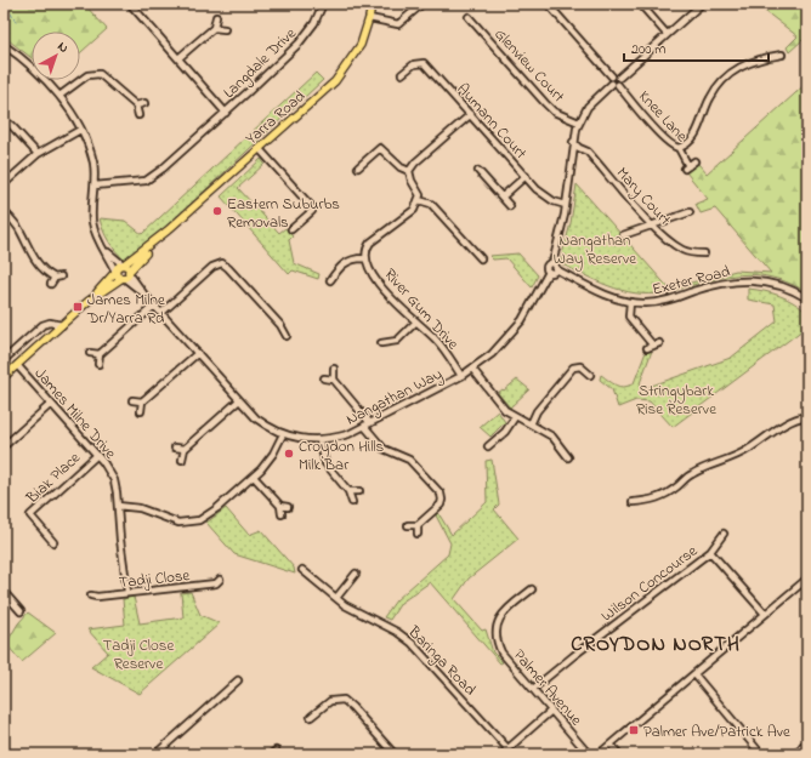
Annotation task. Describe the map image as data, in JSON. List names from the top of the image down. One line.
{"streets":{"main road":["Yarra Road"],"street":["Langdale Drive","Glenview Court","Knee Lane","Aumann Court","Mary Court","Exeter Road","River Gum Drive","Nangathan Way","James Milne Drive","Biak Place","Tadji Close","Wilson Concourse","Baringa Road","Palmer Avenue"]},"crossings":[["Yarra Road","Nangathan Way"],["Yarra Road","James Milne Drive"],["Exeter Road","Nangathan Way"],["River Gum Drive","Nangathan Way"],["James Milne Drive","Biak Place"],["James Milne Drive","Tadji Close"],["Wilson Concourse","Palmer Avenue"]],"districts":["CROYDON NORTH"],"parks":["Nangathan Way Reserve","Stringybark Rise Reserve","Tadji Close Reserve"],"places":{"other":["Eastern Suburbs Removals","Croydon Hills Milk Bar"],"transit":["James Milne Dr/Yarra Rd","Palmer Ave/Patrick Ave"]},"scale_bar":"200 m","north":"top right"}
